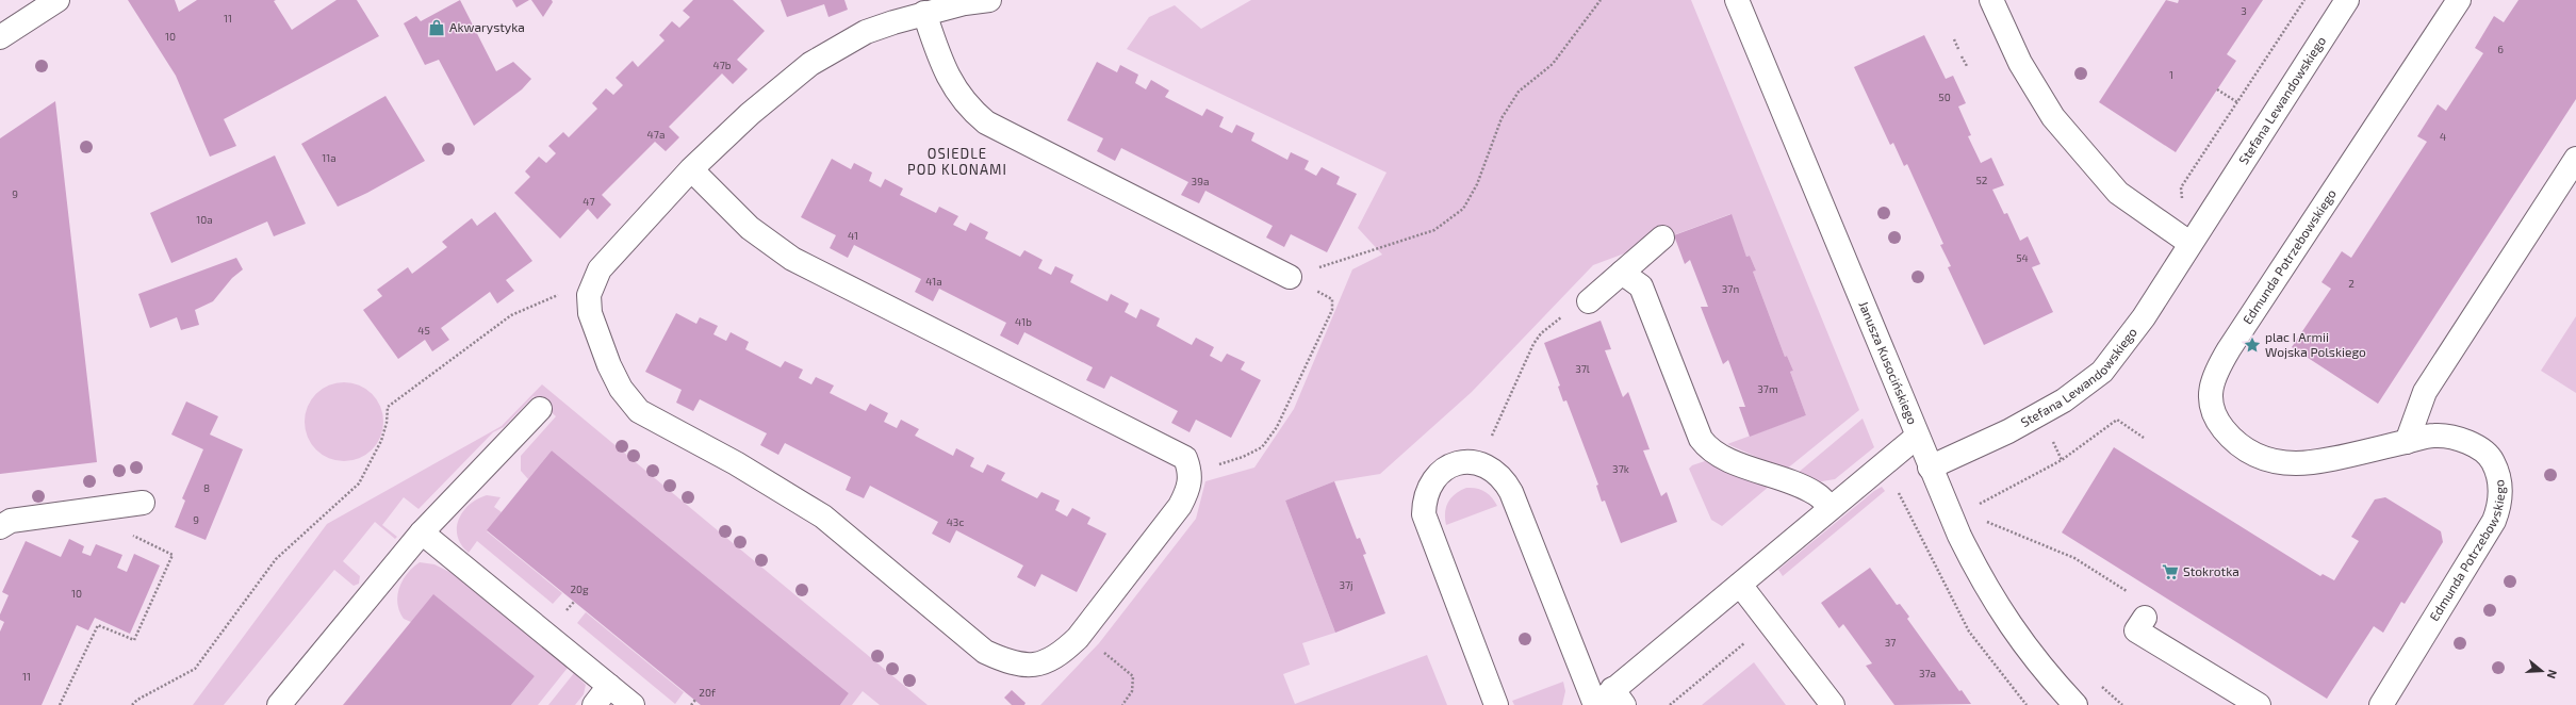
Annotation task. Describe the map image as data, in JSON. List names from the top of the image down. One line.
{"streets":{"street":["Stefana Lewandowskiego","Edmunda Potrzebowskiego","Janusza Kusocińskiego"]},"crossings":[["Stefana Lewandowskiego","Janusza Kusocińskiego"]],"districts":["OSIEDLE POD KLONAMI"],"places":{"shop":["Akwarystyka"],"place":["plac I Armii Wojska Polskiego"],"supermarket":["Stokrotka"]},"house_numbers":["3","11","10","6","47b","1","50","47a","4","11a","52","39a","9","47","10a","41","54","41a","2","37n","41b","45","37l","37m","37k","8","9","43c","37j","20g","10","37","37a","11","20f"],"north":"right"}
